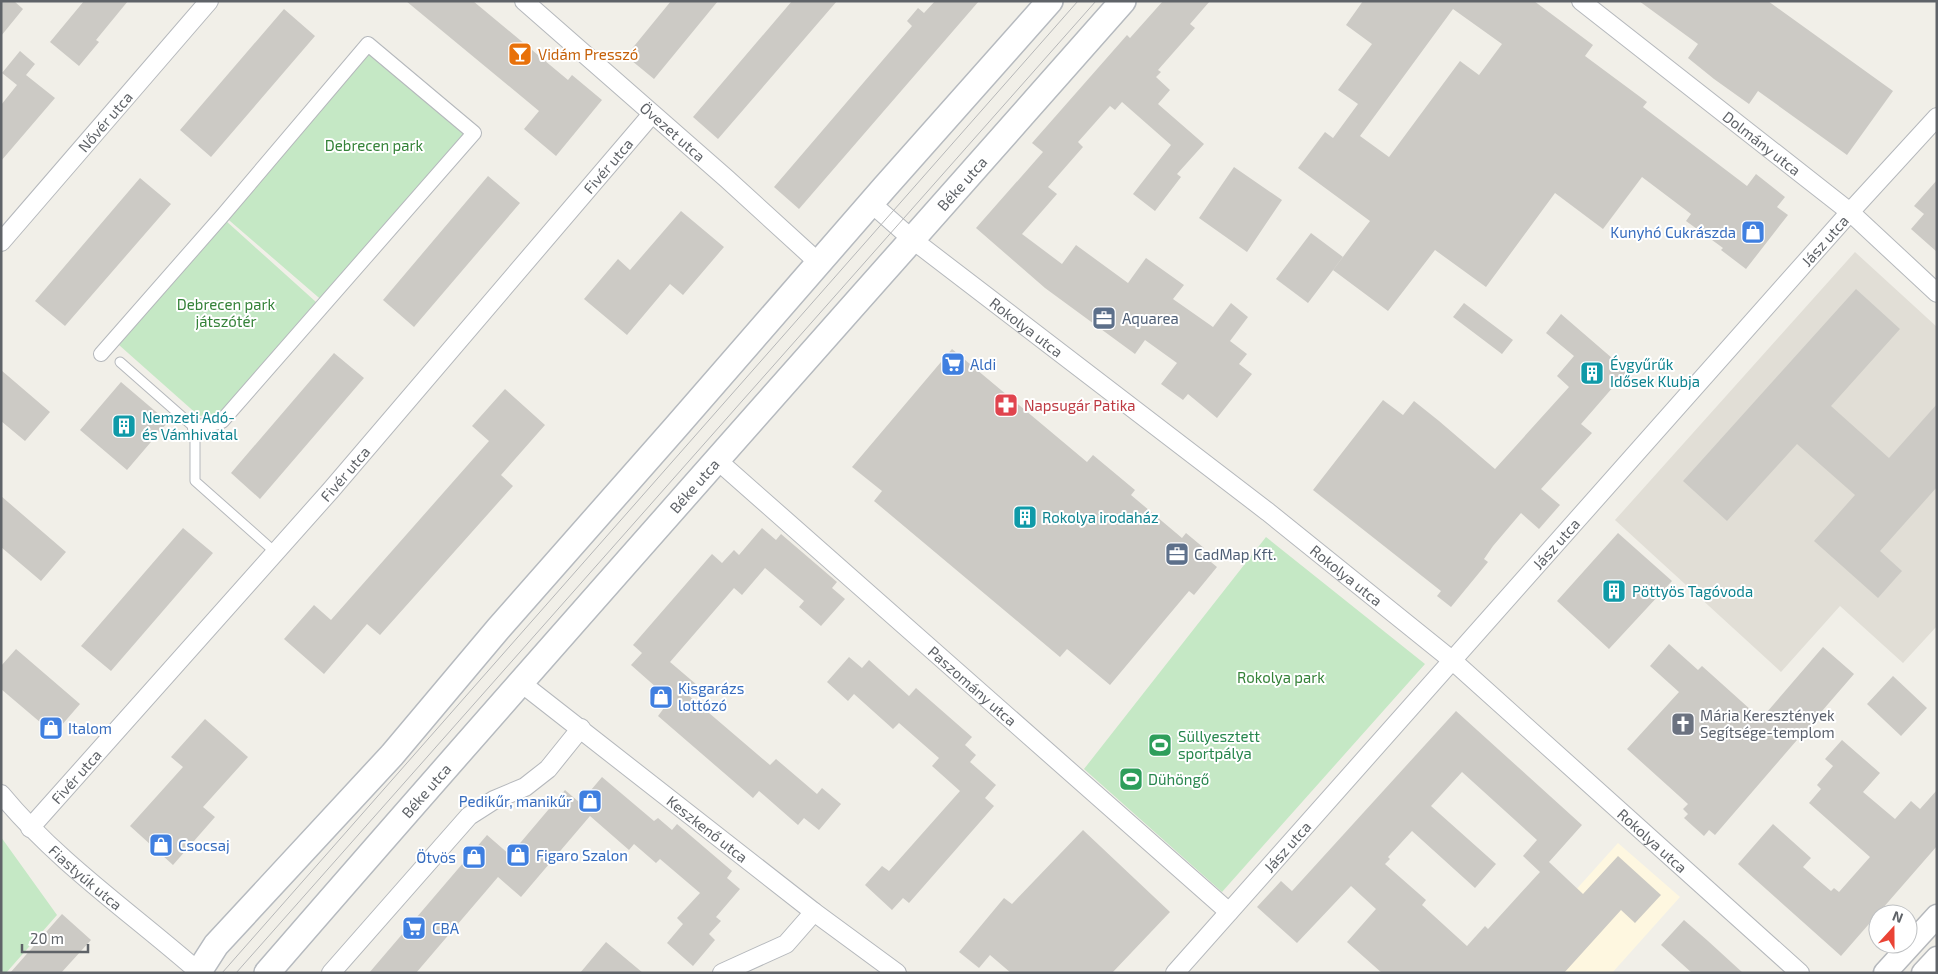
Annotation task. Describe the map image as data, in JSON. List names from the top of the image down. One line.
{"streets":{"main road":["Béke utca"],"street":["Nővér utca","Övezet utca","Dolmány utca","Fivér utca","Jász utca","Rokolya utca","Paszomány utca","Keszkenő utca","Fiastyúk utca"]},"crossings":[["Övezet utca","Fivér utca"],["Dolmány utca","Jász utca"],["Fivér utca","Fiastyúk utca"],["Béke utca","Rokolya utca"],["Béke utca","Paszomány utca"],["Béke utca","Keszkenő utca"],["Jász utca","Rokolya utca"],["Jász utca","Paszomány utca"]],"parks":["Debrecen park","Debrecen park játszótér","Rokolya park"],"places":{"bar":["Vidám Presszó"],"shop":["Kunyhó Cukrászda","Kisgarázs lottózó","Italom","Pedikűr, manikűr","Csocsaj","Figaro Szalon","Ötvös"],"office":["Aquarea","CadMap Kft."],"supermarket":["Aldi","CBA"],"building":["Évgyűrűk Idősek Klubja","Nemzeti Adó- és Vámhivatal","Rokolya irodaház","Pöttyös Tagóvoda"],"pharmacy":["Napsugár Patika"],"church":["Mária Keresztények Segítsége-templom"],"sports":["Süllyesztett sportpálya","Dühöngő"]},"scale_bar":"20 m","north":"top"}
